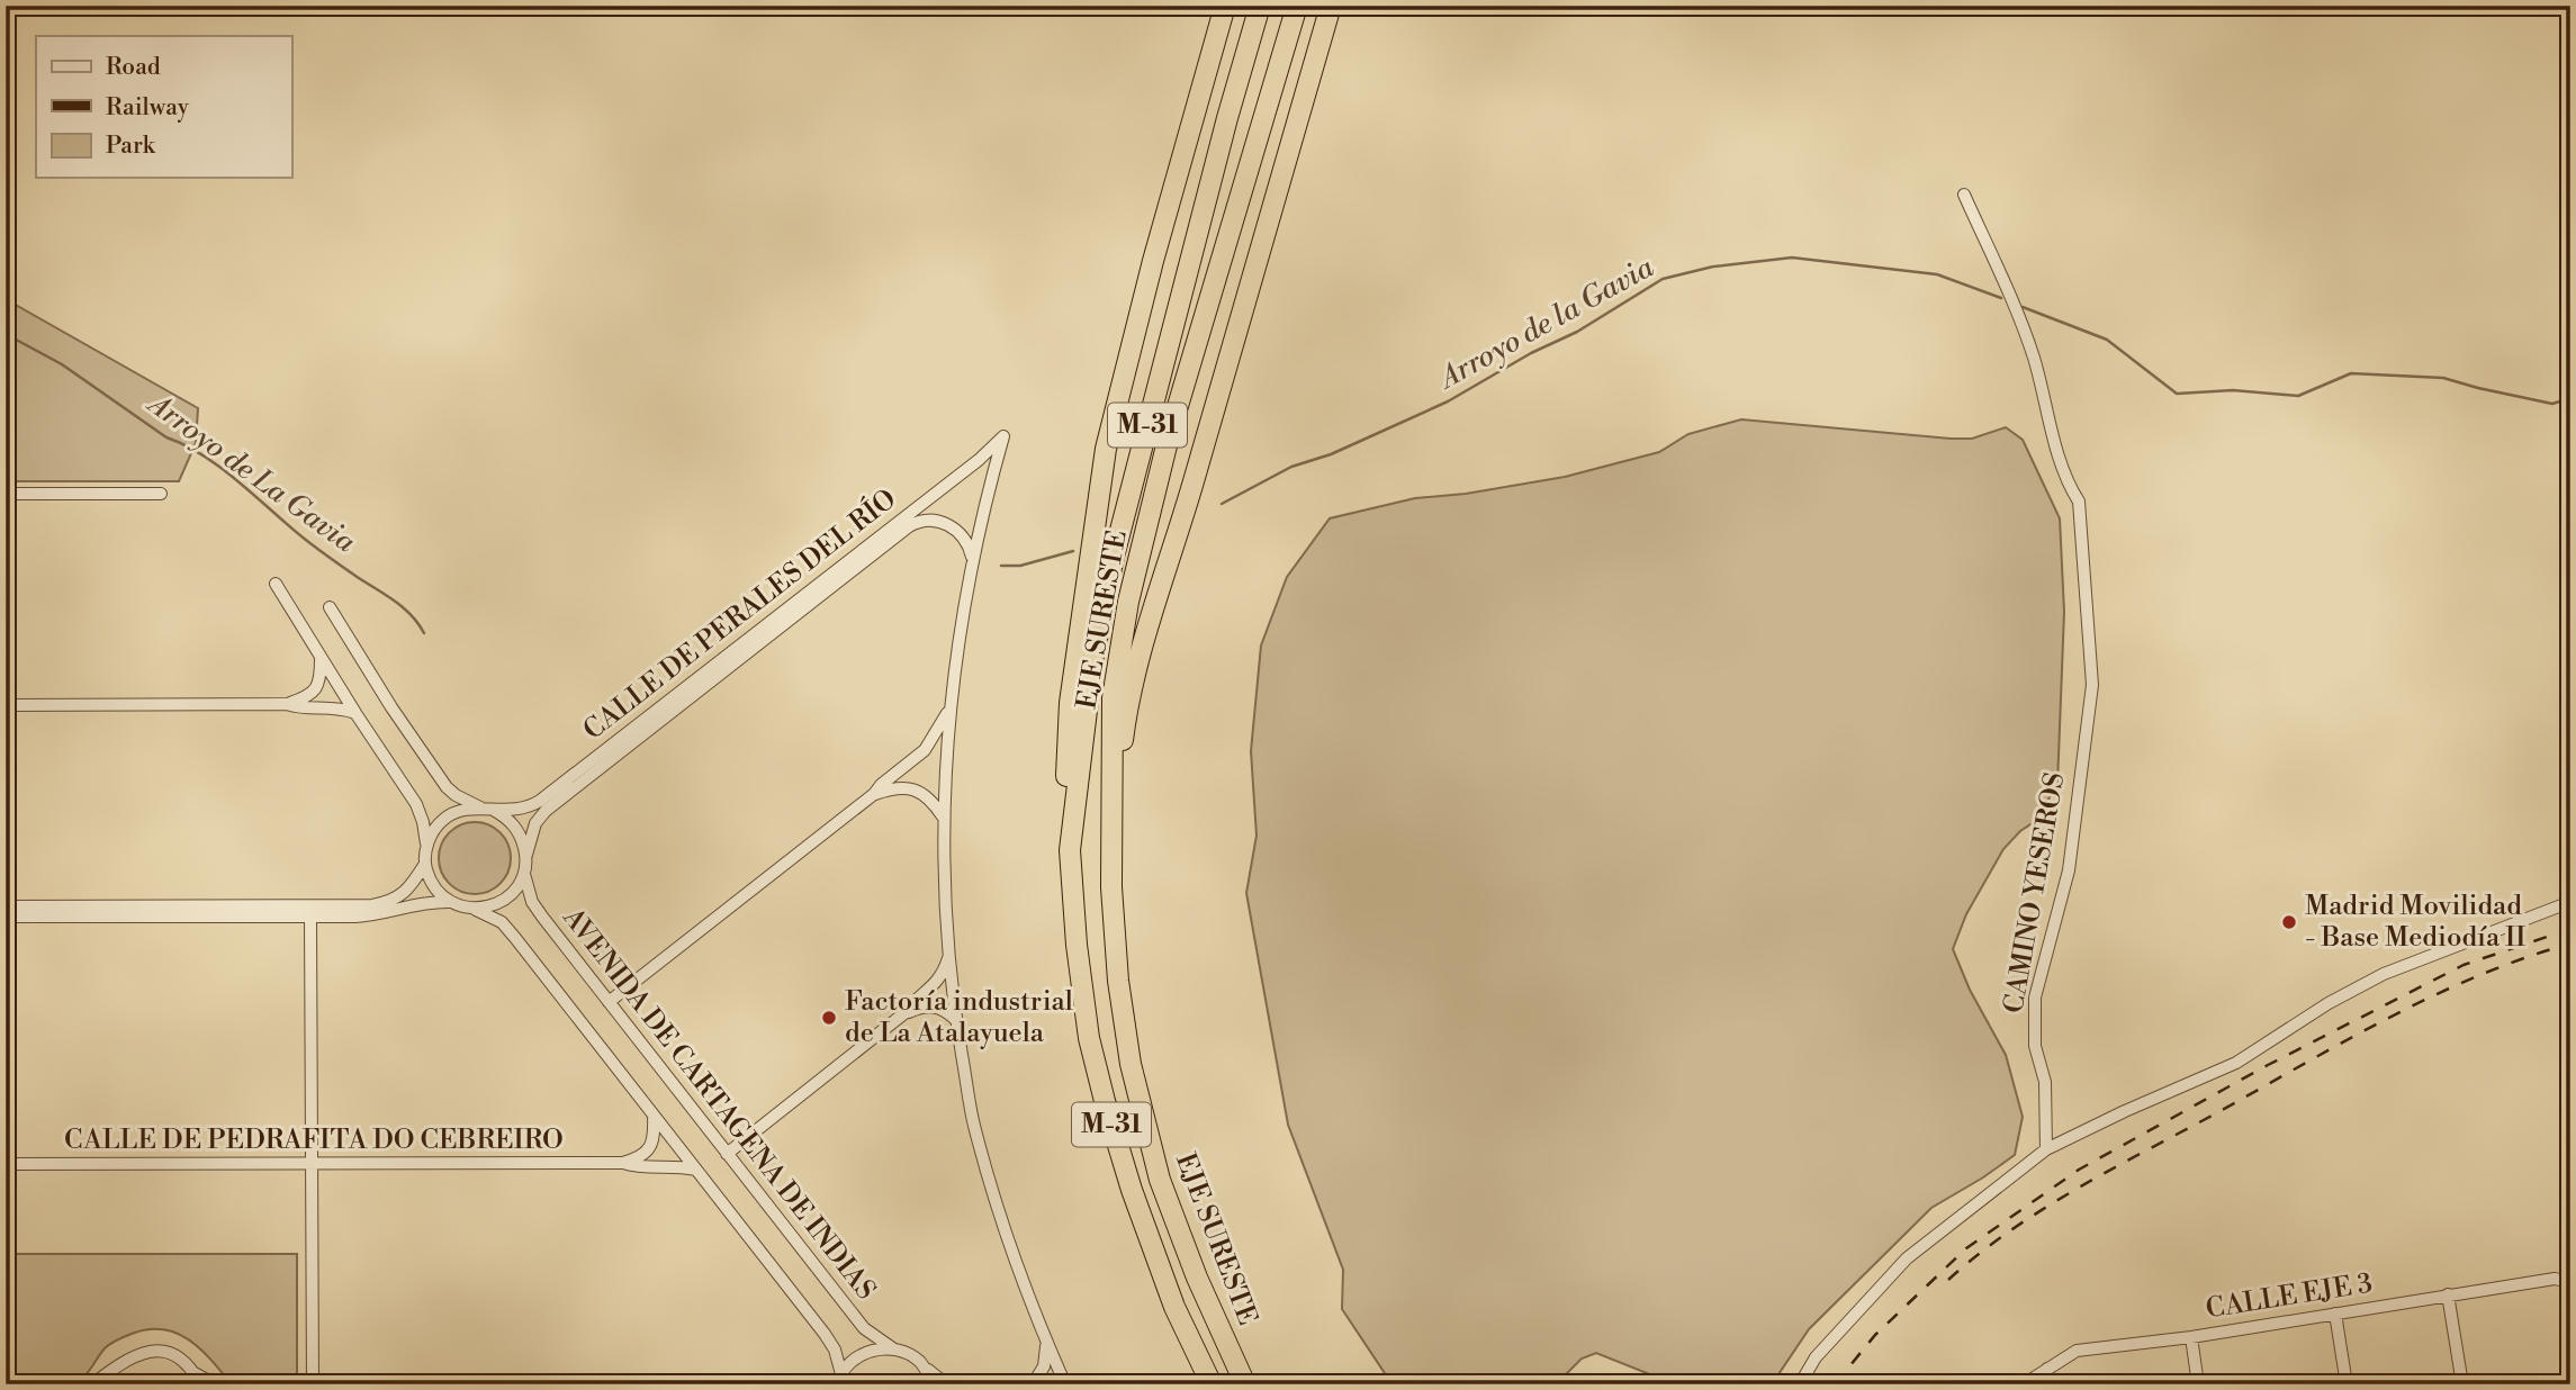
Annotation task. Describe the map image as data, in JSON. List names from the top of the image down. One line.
{"streets":{"highway":["M-31","EJE SURESTE"],"street":["CALLE DE PERALES DEL RÍO","CAMINO YESEROS","AVENIDA DE CARTAGENA DE INDIAS","CALLE DE PEDRAFITA DO CEBREIRO","CALLE EJE 3"]},"crossings":[["CALLE DE PERALES DEL RÍO","AVENIDA DE CARTAGENA DE INDIAS"],["AVENIDA DE CARTAGENA DE INDIAS","CALLE DE PEDRAFITA DO CEBREIRO"]],"water":["Arroyo de la Gavia","Arroyo de La Gavia"],"places":["Madrid Movilidad - Base Mediodía II","Factoría industrial de La Atalayuela"],"legend":["Road","Railway","Park"]}
